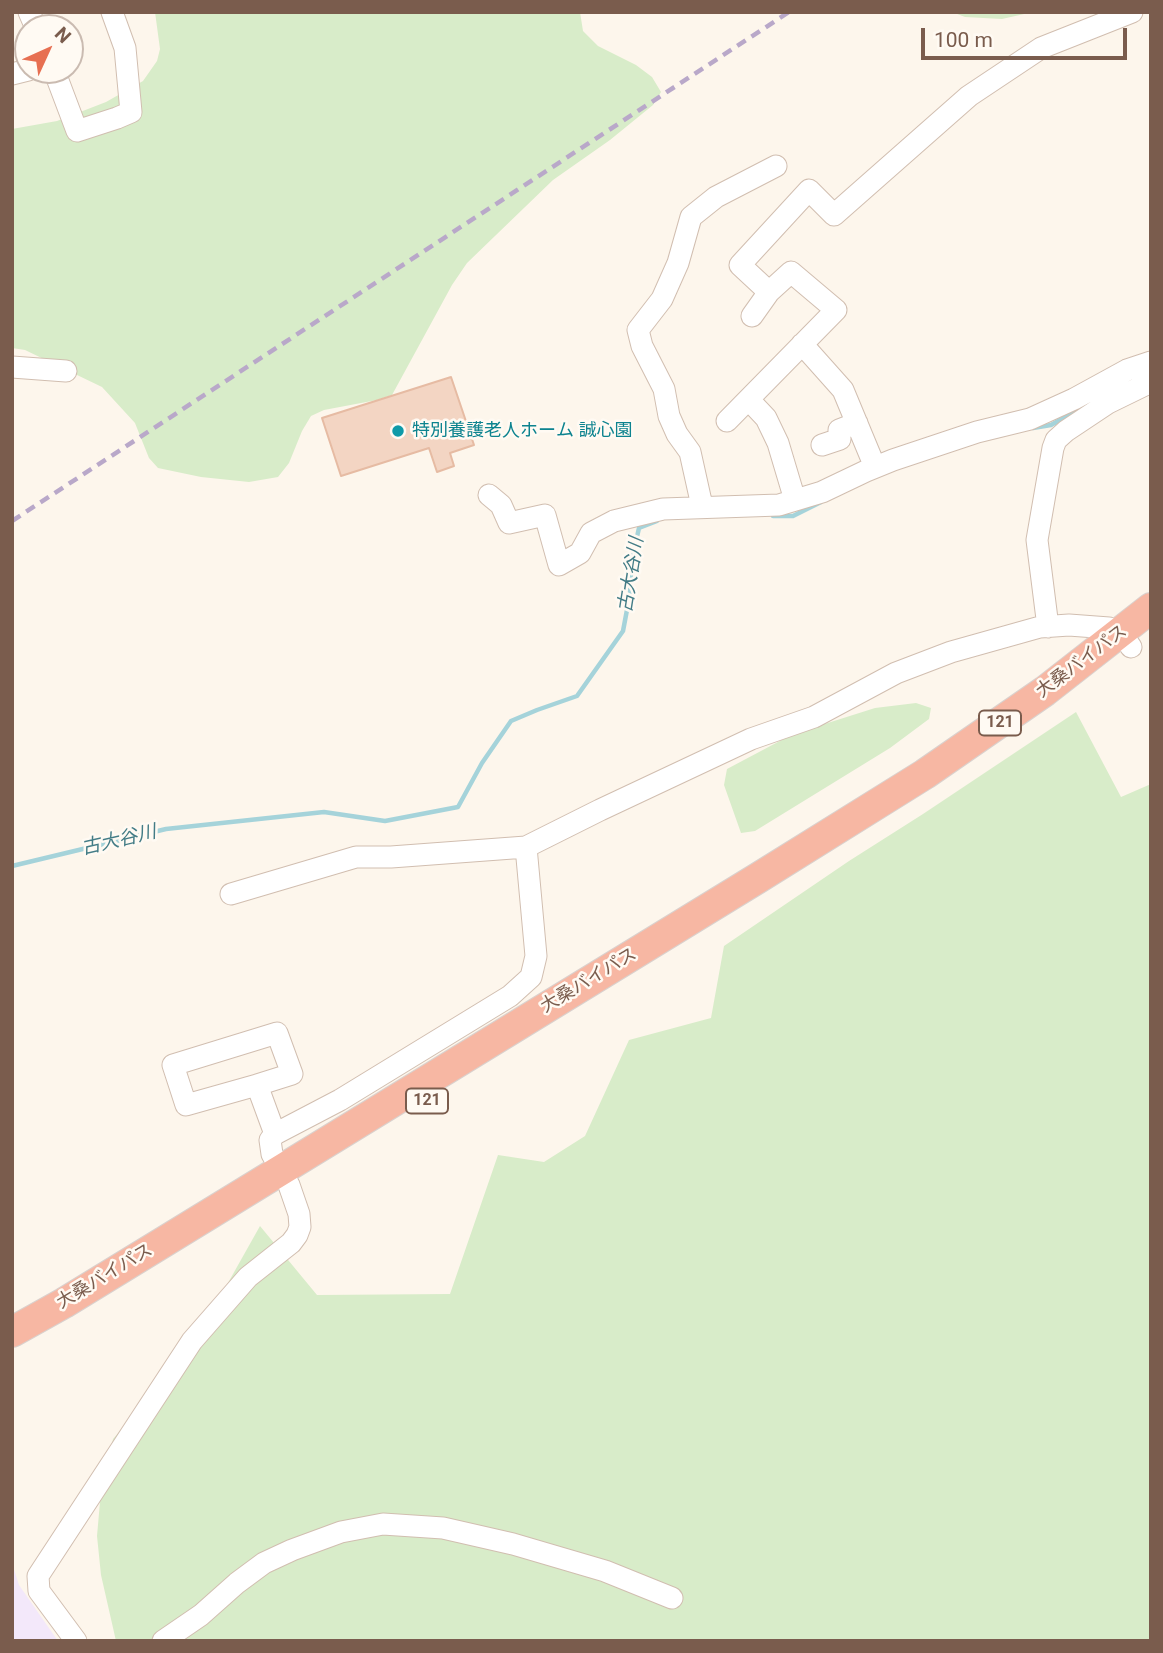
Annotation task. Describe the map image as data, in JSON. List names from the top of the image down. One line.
{"streets":{"highway":["大桑バイパス","121"]},"water":["古大谷川"],"places":["特別養護老人ホーム 誠心園"],"scale_bar":"100 m","north":"top right"}
